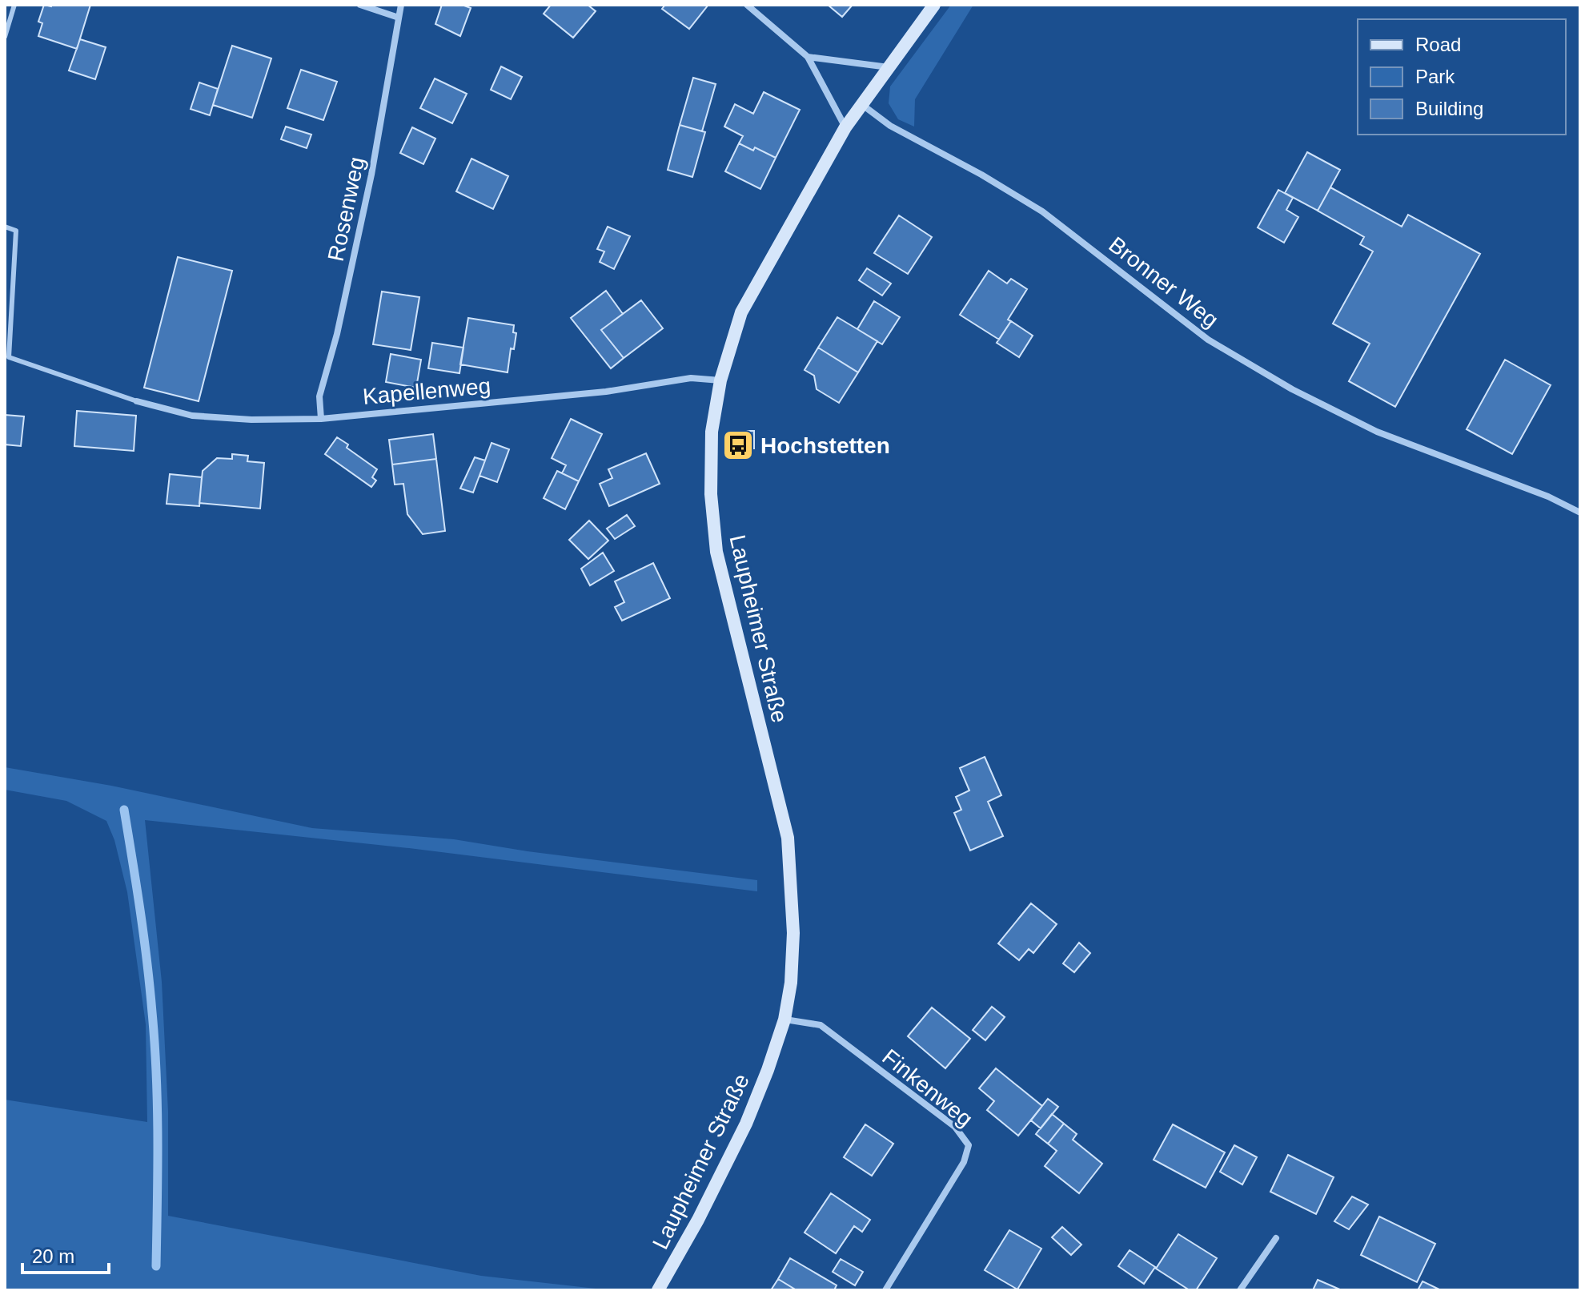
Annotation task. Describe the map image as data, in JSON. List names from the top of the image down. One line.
{"streets":{"street":["Rosenweg","Bronner Weg","Kapellenweg","Laupheimer Straße","Finkenweg"]},"crossings":[["Rosenweg","Kapellenweg"],["Bronner Weg","Laupheimer Straße"],["Kapellenweg","Laupheimer Straße"],["Laupheimer Straße","Finkenweg"]],"places":{"bus stop":["Hochstetten"]},"legend":["Road","Park","Building"],"scale_bar":"20 m"}
